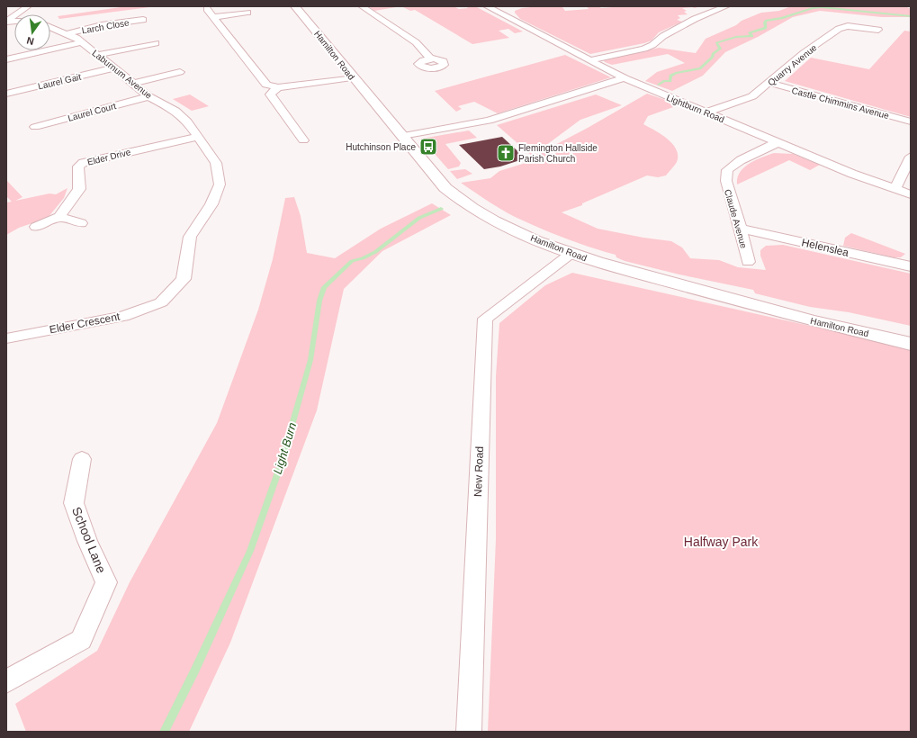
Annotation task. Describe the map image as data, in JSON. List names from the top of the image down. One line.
{"streets":{"main road":["Hamilton Road"],"street":["Larch Close","Quarry Avenue","Laburnum Avenue","Laurel Gait","Castle Chimmins Avenue","Lightburn Road","Laurel Court","Elder Drive","Claude Avenue","Helenslea","Elder Crescent","New Road","School Lane"]},"crossings":[["Larch Close","Laburnum Avenue"],["Hamilton Road","New Road"],["Quarry Avenue","Castle Chimmins Avenue"],["Quarry Avenue","Lightburn Road"],["Laburnum Avenue","Laurel Gait"],["Laburnum Avenue","Laurel Court"],["Laburnum Avenue","Elder Drive"],["Laburnum Avenue","Elder Crescent"],["Lightburn Road","Claude Avenue"],["Claude Avenue","Helenslea"]],"water":["Light Burn"],"parks":["Halfway Park"],"places":{"bus stop":["Hutchinson Place"],"church":["Flemington Hallside Parish Church"]},"north":"bottom"}
